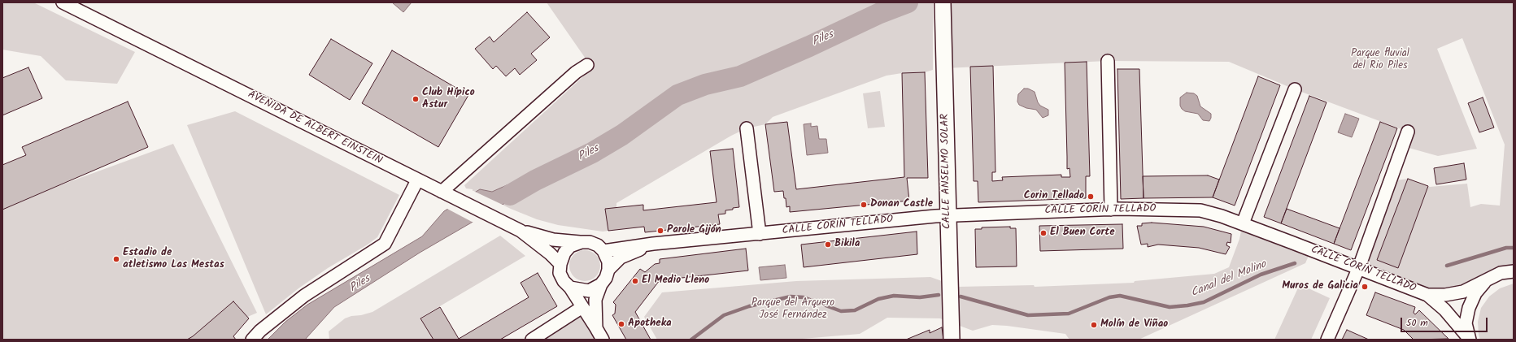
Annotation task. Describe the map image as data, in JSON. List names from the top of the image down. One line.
{"streets":{"main road":["CALLE ANSELMO SOLAR"],"street":["AVENIDA DE ALBERT EINSTEIN","CALLE CORÍN TELLADO"]},"crossings":[["AVENIDA DE ALBERT EINSTEIN","CALLE CORÍN TELLADO"],["CALLE ANSELMO SOLAR","CALLE CORÍN TELLADO"]],"water":["Piles","Canal del Molino"],"parks":["Parque fluvial del Rio Piles","Parque del Arquero José Fernández"],"places":["Club Hípico Astur","Corin Tellado","Donan Castle","Parole Gijón","El Buen Corte","Bikila","Estadio de atletismo Las Mestas","El Medio Lleno","Muros de Galicia","Apotheka","Molín de Viñao"],"scale_bar":"50 m"}
